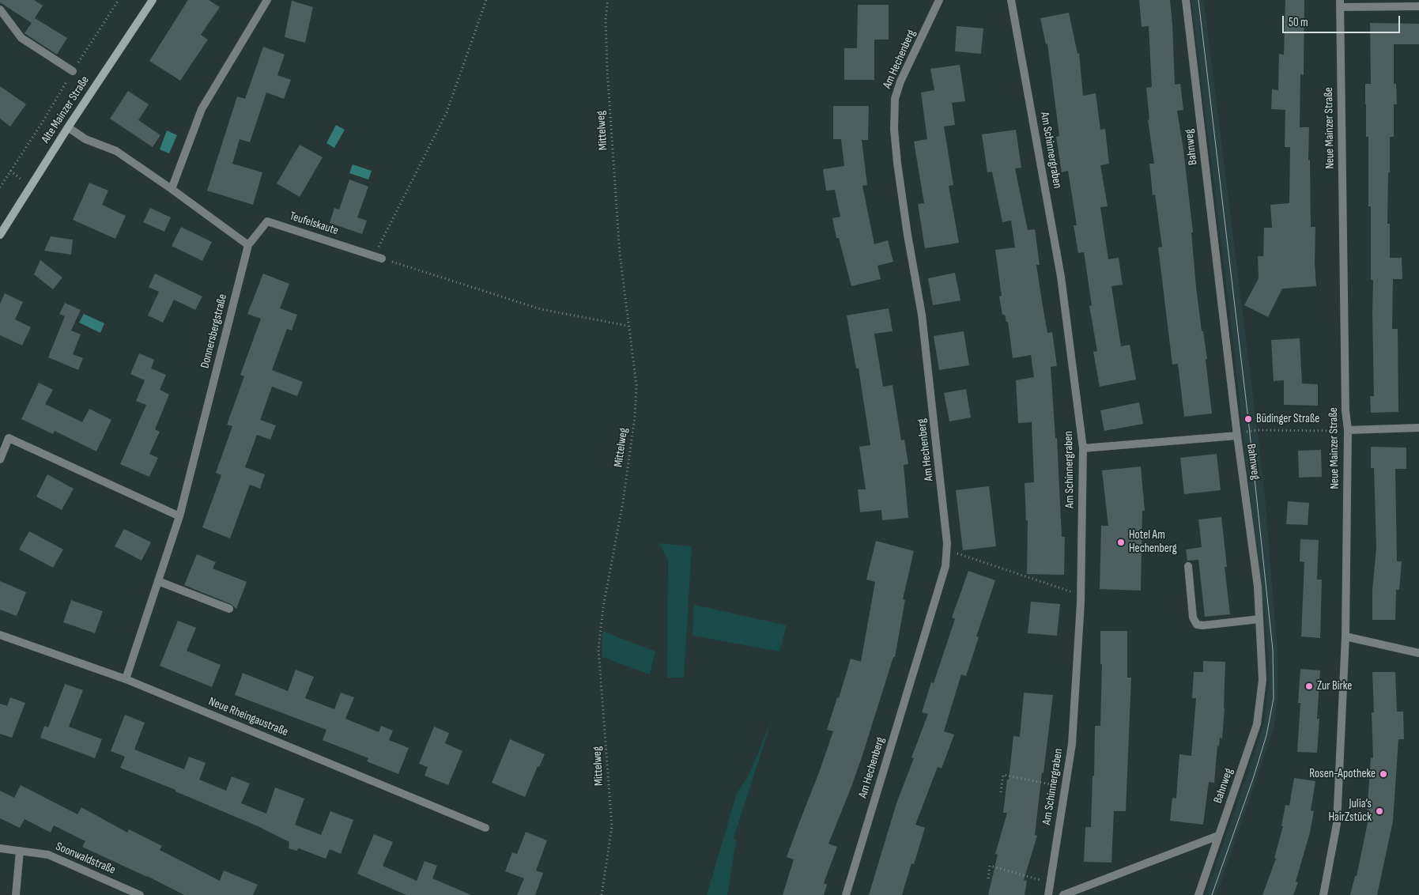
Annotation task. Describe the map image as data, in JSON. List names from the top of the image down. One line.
{"streets":{"street":["Am Hechenberg","Alte Mainzer Straße","Neue Mainzer Straße","Bahnweg","Am Schinnergraben","Teufelskaute","Donnersbergstraße","Neue Rheingaustraße","Soonwaldstraße"],"path":["Mittelweg"]},"crossings":[["Teufelskaute","Donnersbergstraße"],["Donnersbergstraße","Neue Rheingaustraße"]],"places":["Büdinger Straße","Hotel Am Hechenberg","Zur Birke","Rosen-Apotheke","Julia‘s HairZstück"],"scale_bar":"50 m"}
